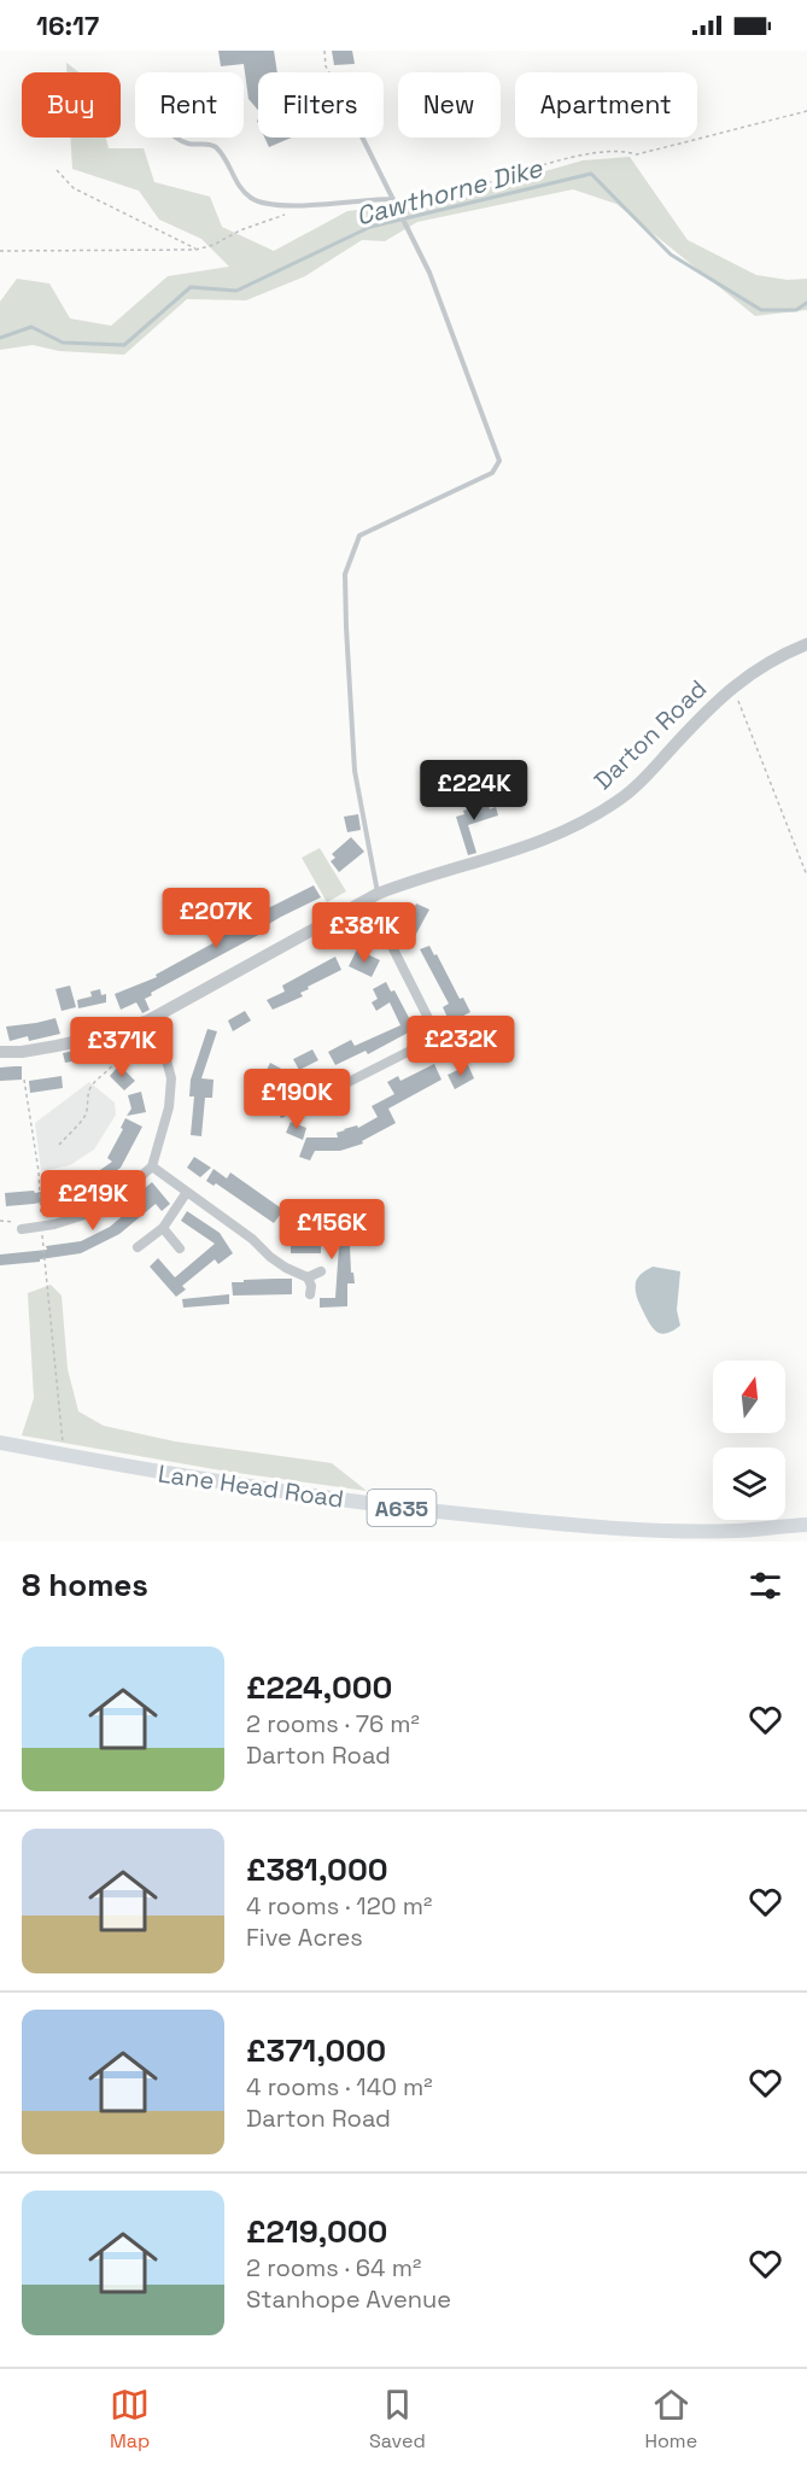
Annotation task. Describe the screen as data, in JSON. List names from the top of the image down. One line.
{"streets":{"main road":["Lane Head Road","A635"],"street":["Darton Road"]},"water":["Cawthorne Dike"],"north":"top","page":{"status":"16:17","chip":["Buy","Rent","Filters","New","Apartment"],"price":["£224K","£207K","£381K","£232K","£371K","£190K","£219K","£156K"],"heading":"8 homes","list":[{"name":"£224,000","note":"2 rooms · 76 m² · Darton Road"},{"name":"£381,000","note":"4 rooms · 120 m² · Five Acres"},{"name":"£371,000","note":"4 rooms · 140 m² · Darton Road"},{"name":"£219,000","note":"2 rooms · 64 m² · Stanhope Avenue"}],"tabs":["Map","Saved","Home"]}}
